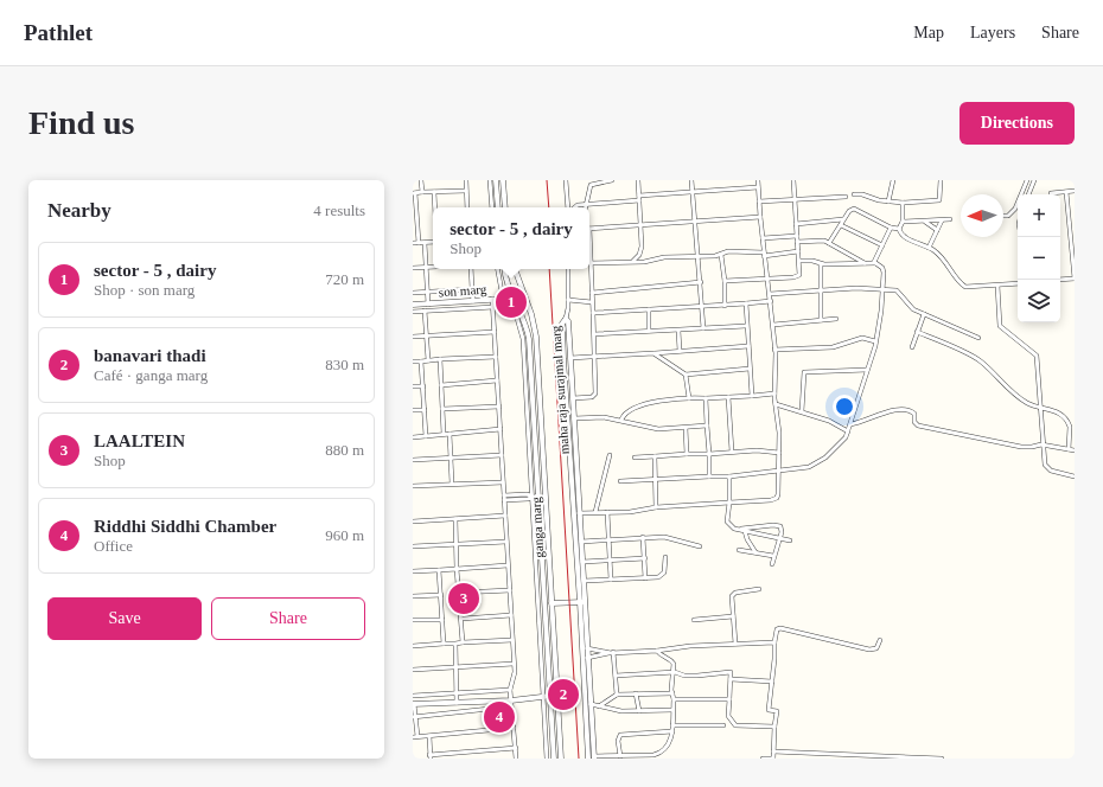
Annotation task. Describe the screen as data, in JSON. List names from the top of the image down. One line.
{"streets":{"street":["son marg","maha raja surajmal marg","ganga marg"]},"crossings":[["son marg","ganga marg"]],"north":"left","page":{"header":"Pathlet","nav":["Map","Layers","Share"],"buttons":["Directions",["Save","Share"]],"title":"Find us","heading":["Nearby","4 results"],"map_buttons":["+","−"],"popup":["sector - 5 , dairy","Shop"],"list":[{"mark":"1","name":"sector - 5 , dairy","note":"Shop · son marg","value":"720 m"},{"mark":"2","name":"banavari thadi","note":"Café · ganga marg","value":"830 m"},{"mark":"3","name":"LAALTEIN","note":"Shop","value":"880 m"},{"mark":"4","name":"Riddhi Siddhi Chamber","note":"Office","value":"960 m"}],"pins":["1","3","2","4"]}}
